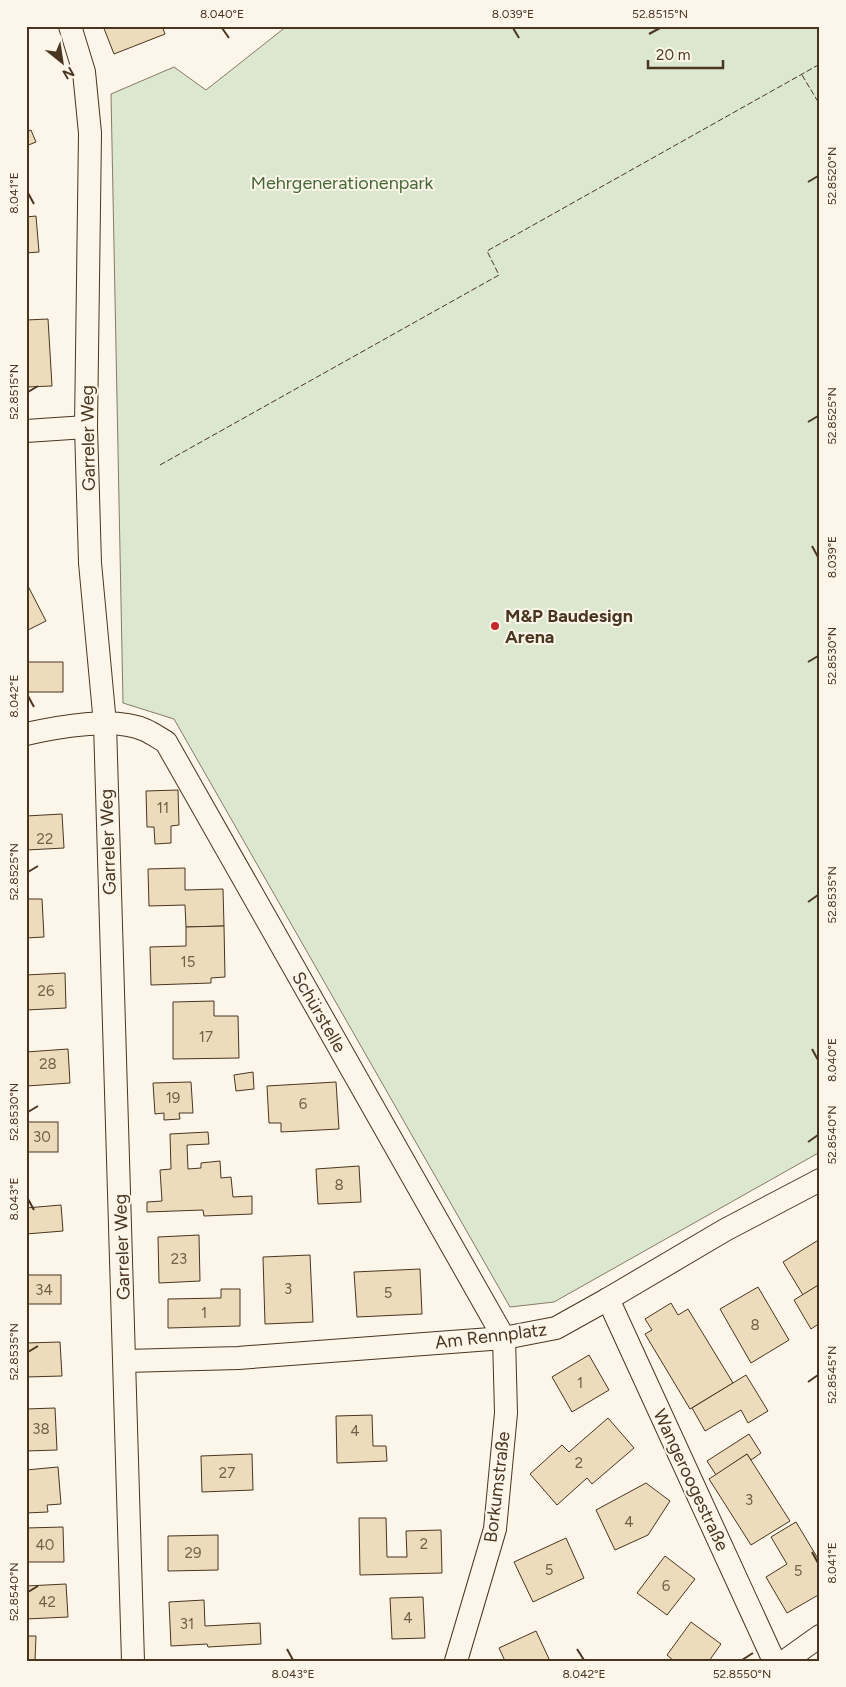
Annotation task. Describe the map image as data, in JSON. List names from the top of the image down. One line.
{"streets":{"street":["Garreler Weg","Schürstelle","Am Rennplatz","Wangeroogestraße","Borkumstraße"]},"crossings":[["Garreler Weg","Schürstelle"],["Garreler Weg","Am Rennplatz"],["Schürstelle","Am Rennplatz"],["Schürstelle","Borkumstraße"],["Am Rennplatz","Wangeroogestraße"],["Am Rennplatz","Borkumstraße"]],"parks":["Mehrgenerationenpark"],"places":["M&P Baudesign Arena"],"house_numbers":["11","22","15","26","17","28","19","6","30","8","23","3","34","5","1","8","1","38","4","2","27","3","4","2","40","29","5","5","6","42","4","31"],"scale_bar":"20 m","north":"bottom right","coordinates":["8.040°E","8.039°E","52.8515°N","52.8520°N","8.041°E","52.8525°N","52.8530°N","8.042°E","52.8535°N","52.8540°N","8.043°E","52.8545°N","52.8550°N"]}
